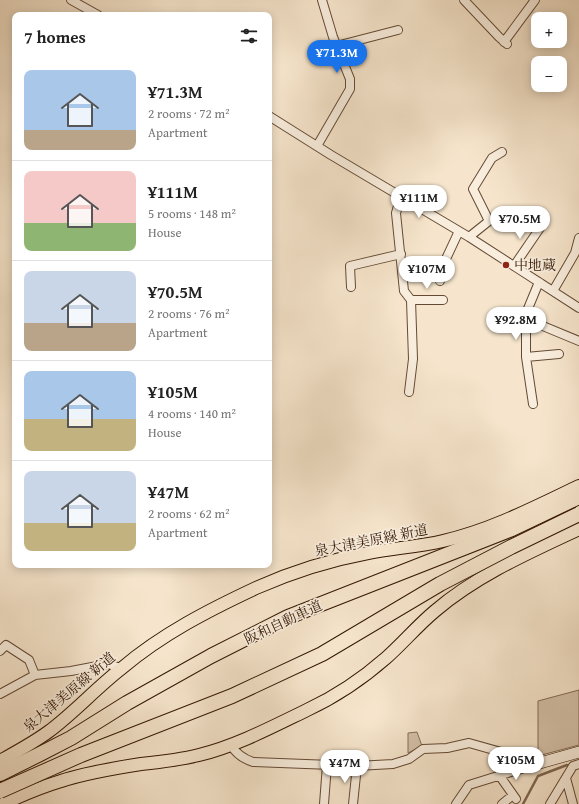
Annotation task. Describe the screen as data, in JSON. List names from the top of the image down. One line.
{"streets":{"highway":["阪和自動車道"],"main road":["泉大津美原線 新道"]},"places":["中地蔵"],"page":{"map_buttons":["+","−"],"heading":"7 homes","price":["¥71.3M","¥111M","¥70.5M","¥107M","¥92.8M","¥105M","¥47M"],"list":[{"name":"¥71.3M","note":"2 rooms · 72 m² · Apartment"},{"name":"¥111M","note":"5 rooms · 148 m² · House"},{"name":"¥70.5M","note":"2 rooms · 76 m² · Apartment"},{"name":"¥105M","note":"4 rooms · 140 m² · House"},{"name":"¥47M","note":"2 rooms · 62 m² · Apartment"}]}}
